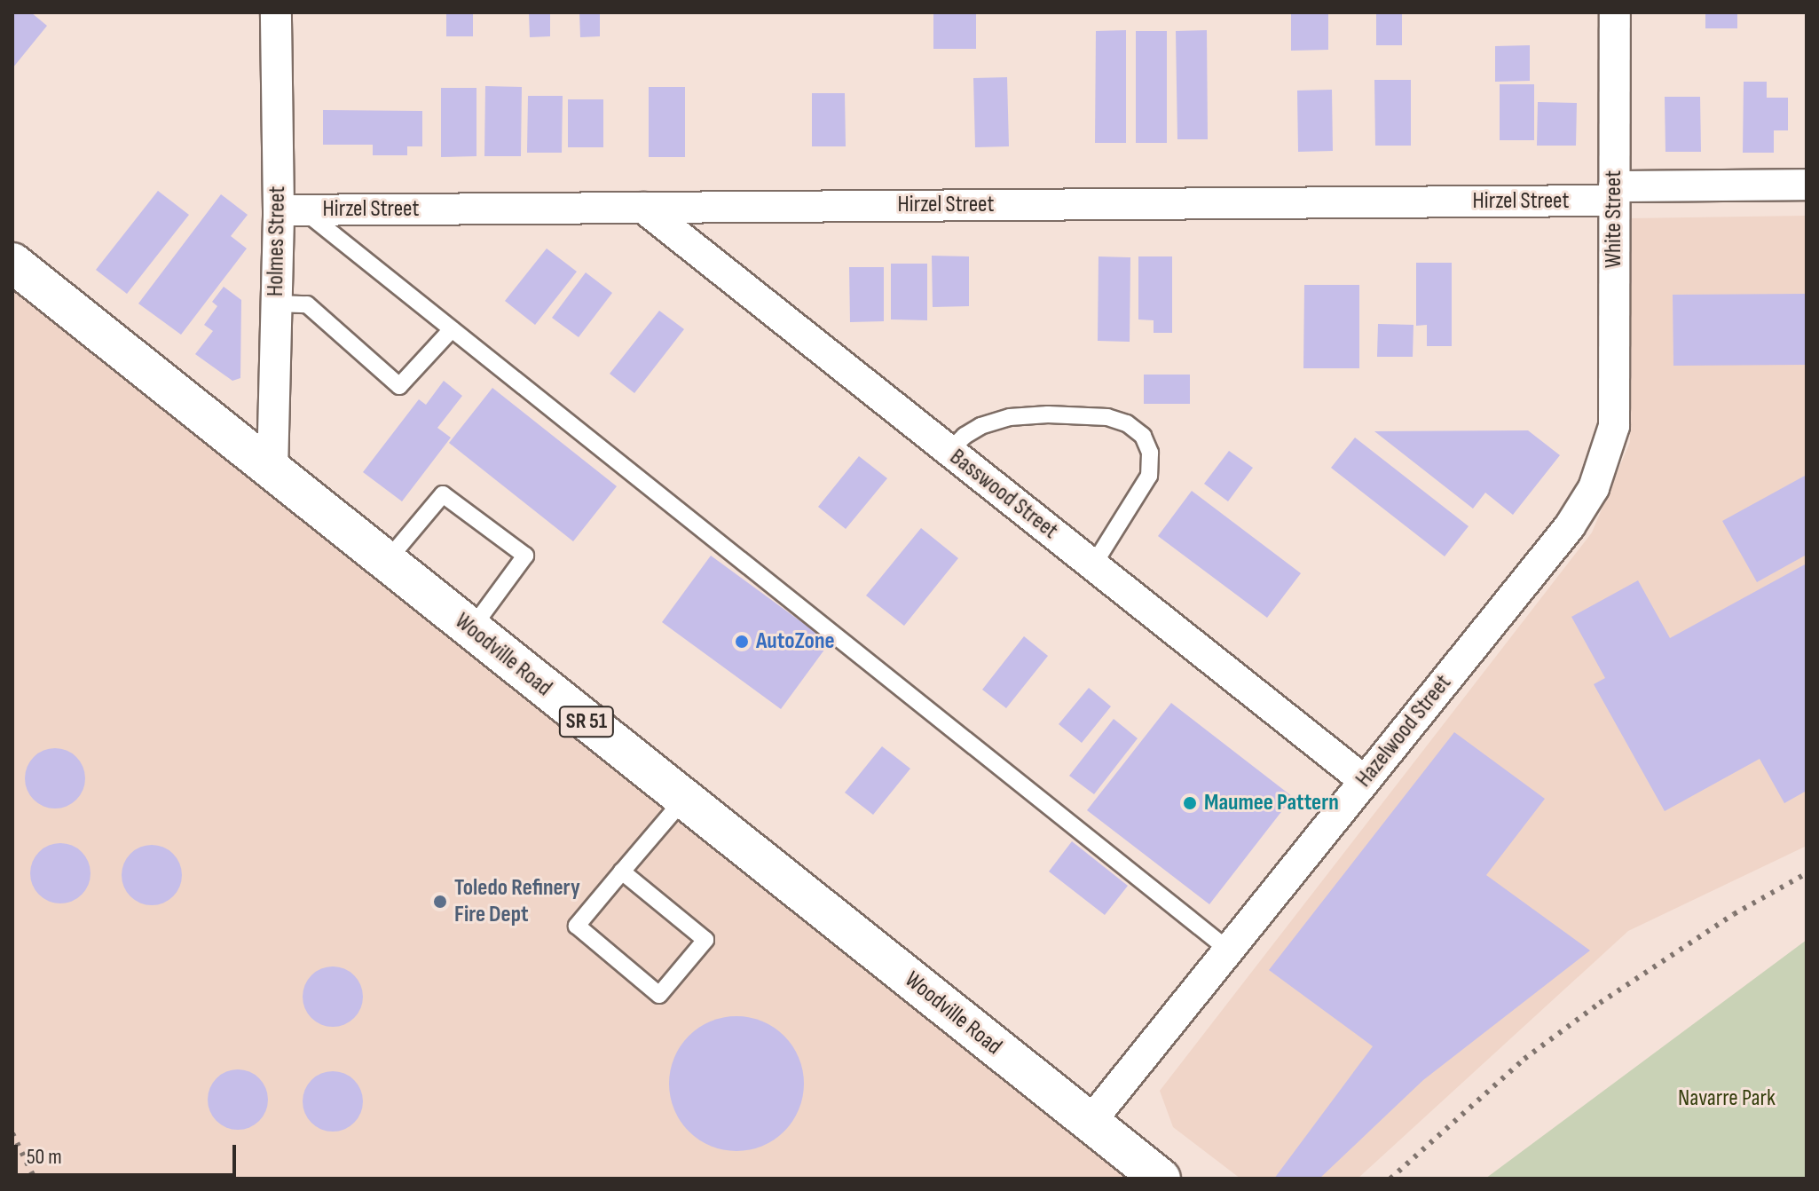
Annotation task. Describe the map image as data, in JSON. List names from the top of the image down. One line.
{"streets":{"main road":["Woodville Road","SR 51"],"street":["Hirzel Street","White Street","Holmes Street","Basswood Street","Hazelwood Street"]},"crossings":[["Hirzel Street","White Street"],["Hirzel Street","Holmes Street"],["Hirzel Street","Basswood Street"],["White Street","Hazelwood Street"],["Holmes Street","Woodville Road"],["Basswood Street","Hazelwood Street"],["Woodville Road","Hazelwood Street"]],"parks":["Navarre Park"],"places":["AutoZone","Maumee Pattern","Toledo Refinery Fire Dept"],"scale_bar":"50 m"}
